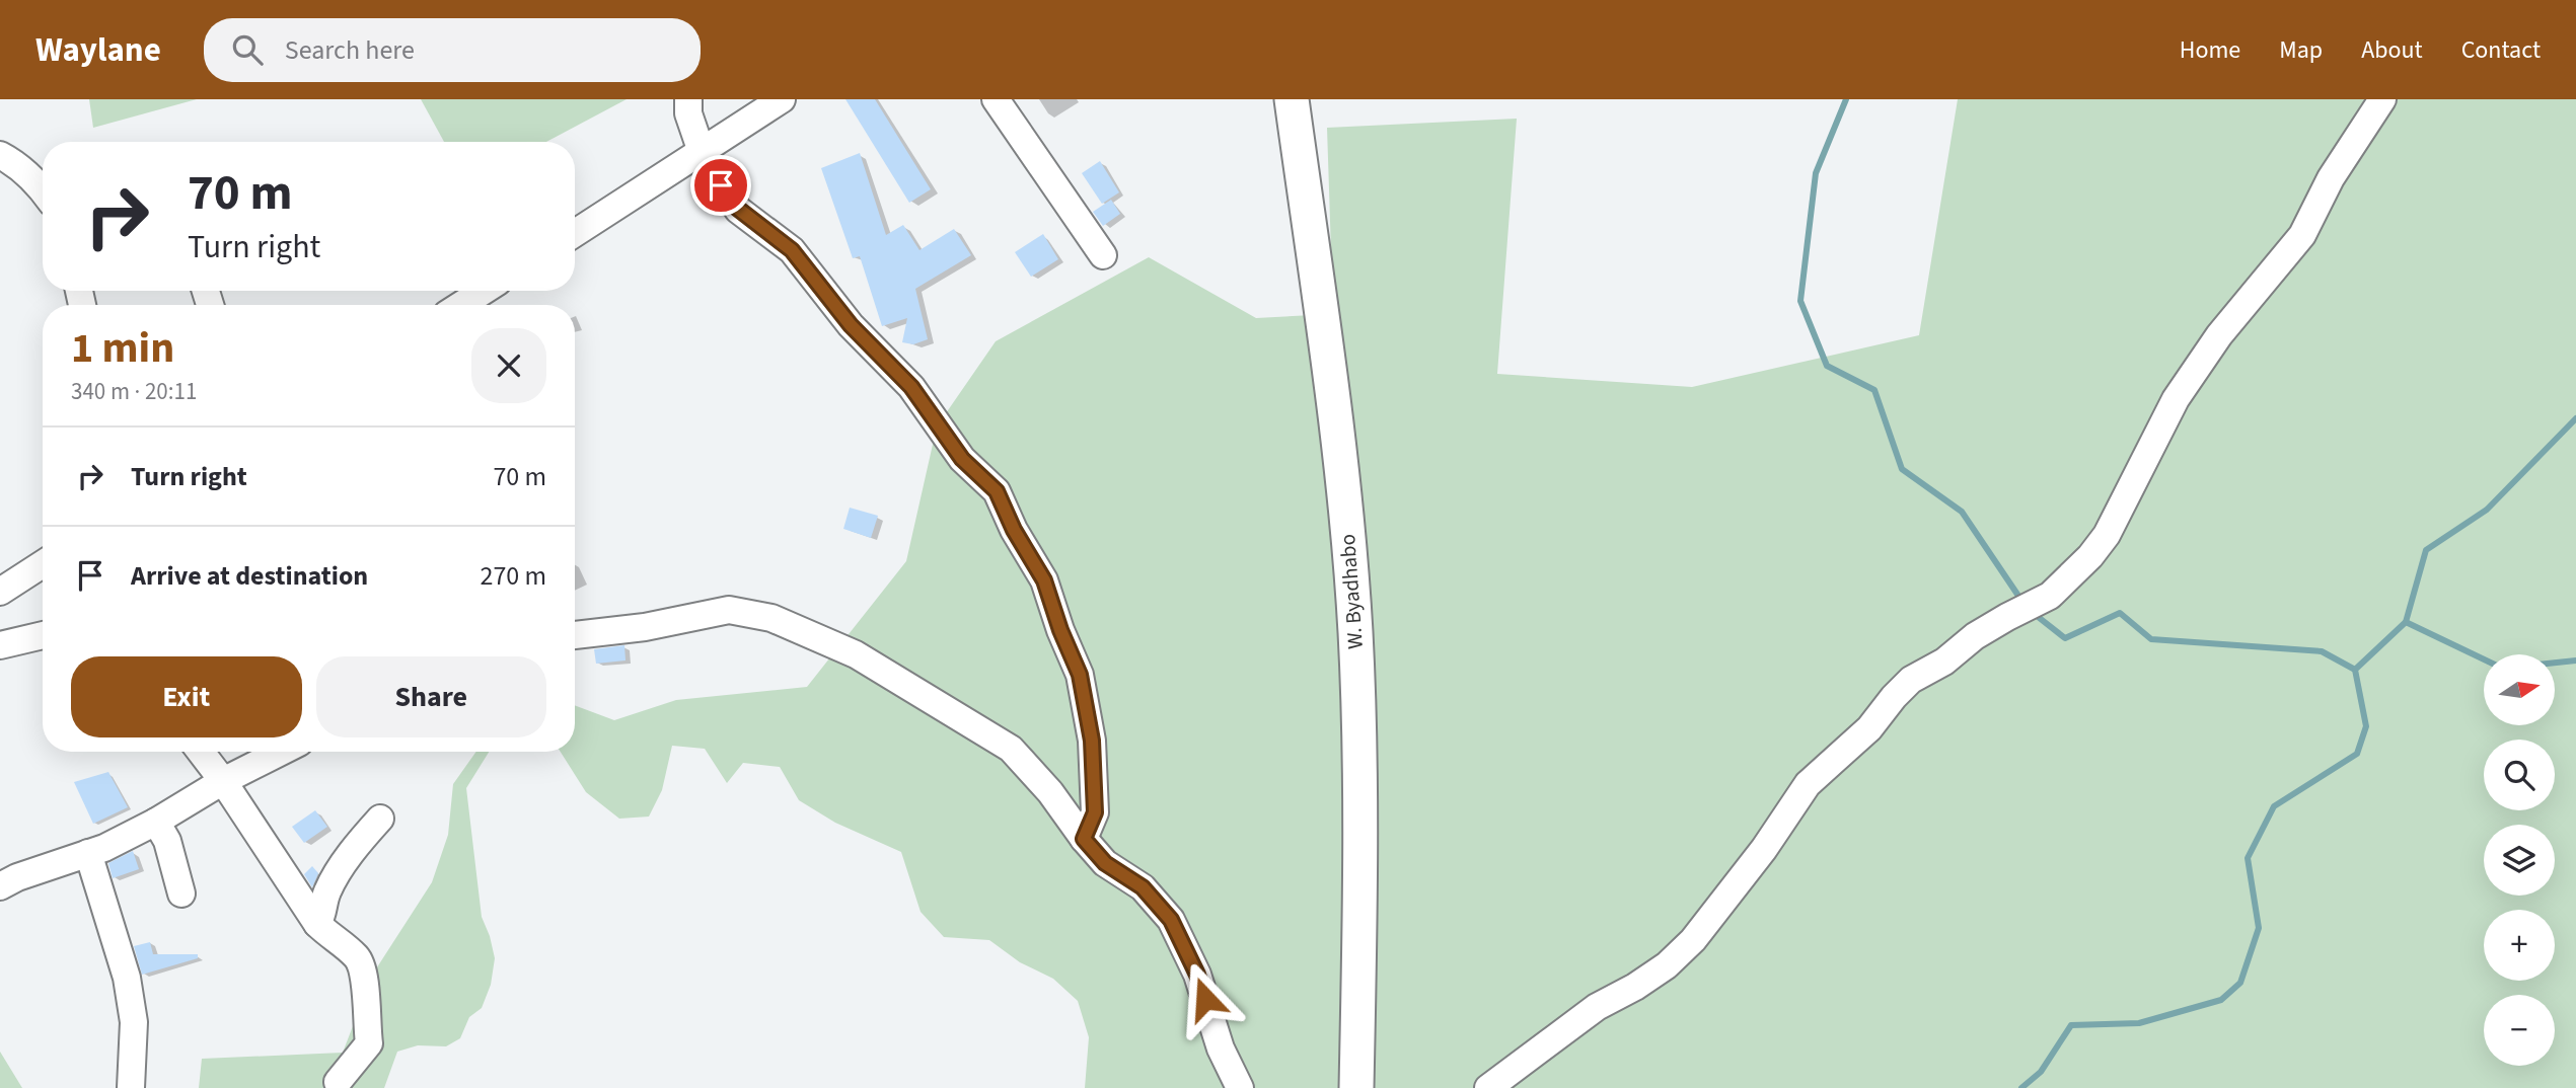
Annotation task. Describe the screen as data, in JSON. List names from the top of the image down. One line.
{"streets":{"main road":["W. Byadhabo"]},"north":"right","page":{"header":"Waylane","search":"Search here","nav":["Home","Map","About","Contact"],"turn":["70 m","Turn right"],"heading":["1 min","340 m · 20:11"],"list":[{"name":"Turn right","value":"70 m"},{"name":"Arrive at destination","value":"270 m"}],"buttons":["Exit","Share"],"map_buttons":["+","−"]}}
